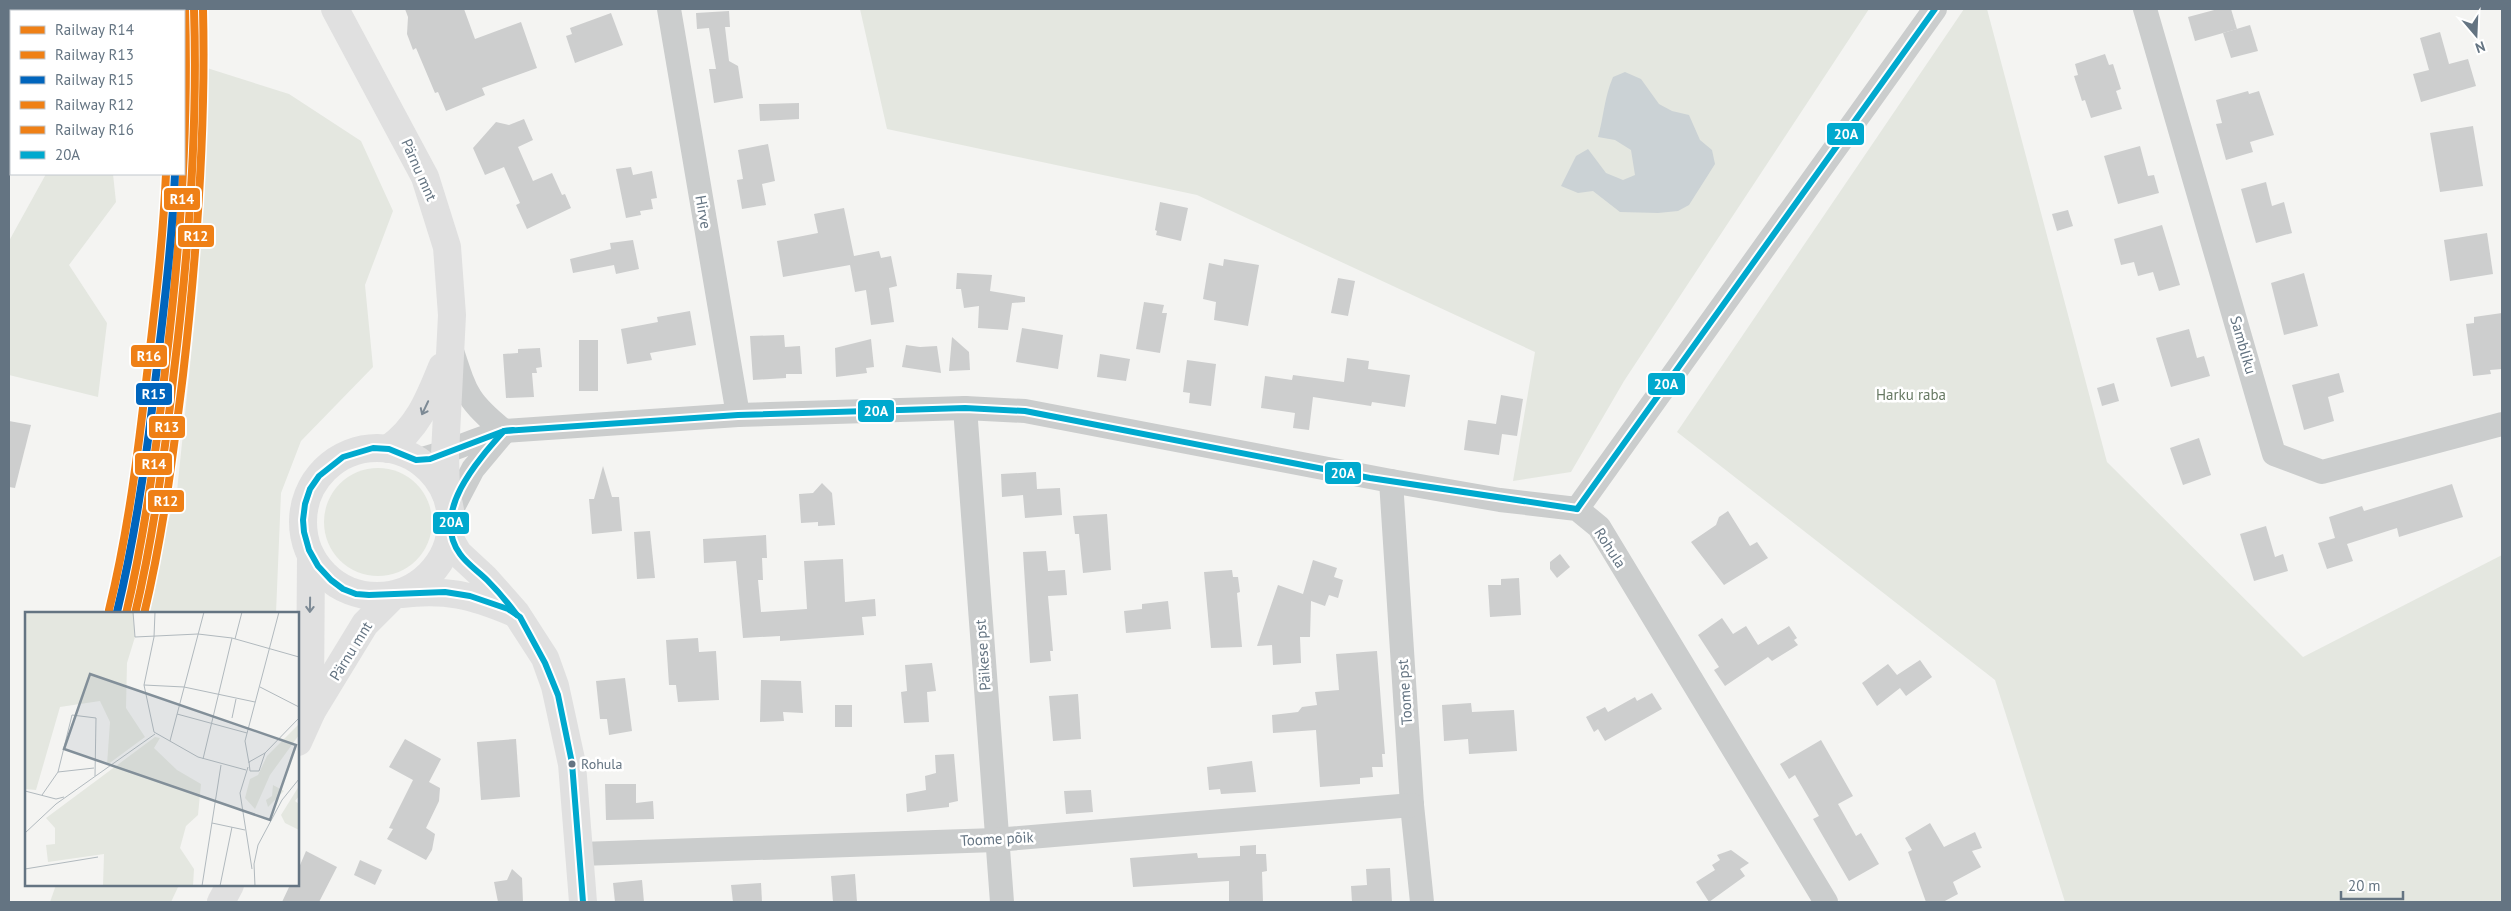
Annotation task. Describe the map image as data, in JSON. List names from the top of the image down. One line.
{"streets":{"main road":["Pärnu mnt"],"street":["Hirve","Sambliku","Rohula","Päikese pst","Toome pst","Toome põik"]},"crossings":[["Päikese pst","Toome põik"],["Toome pst","Toome põik"]],"parks":["Harku raba"],"places":["Rohula"],"lines":["rail line R14","rail line R13","rail line R12","transit line 20A","rail line R15","rail line R16"],"legend":["Railway R14","Railway R13","Railway R15","Railway R12","Railway R16","20A"],"scale_bar":"20 m","north":"bottom"}
